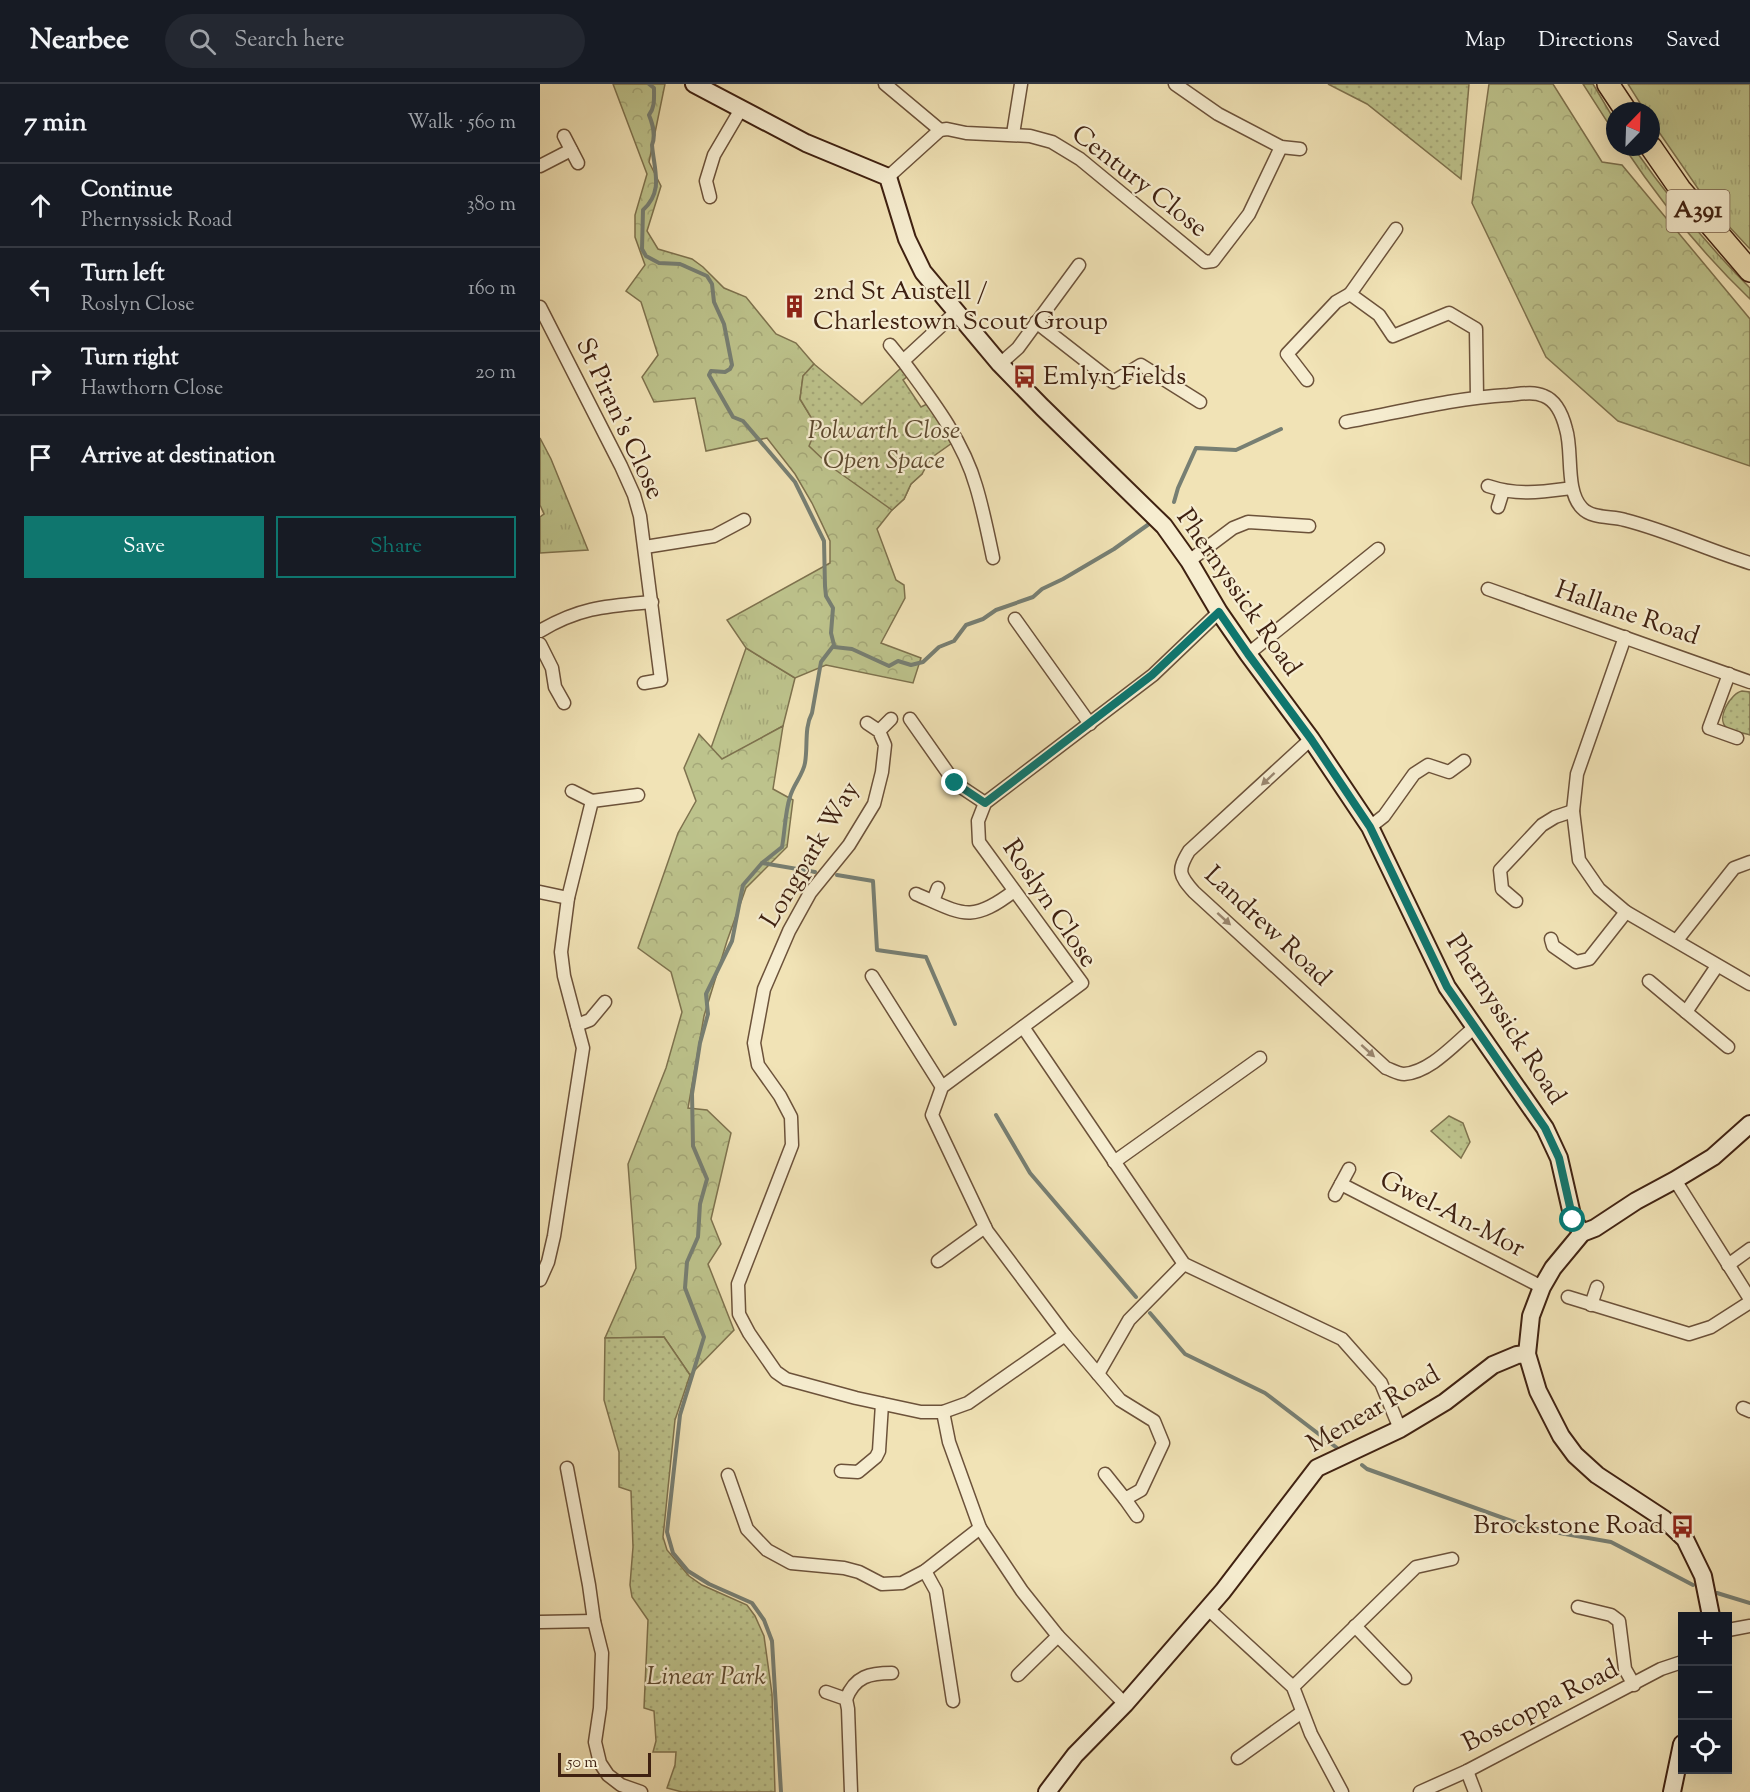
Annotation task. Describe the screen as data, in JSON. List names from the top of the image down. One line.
{"streets":{"highway":["A391"],"street":["Century Close","St Piran's Close","Phernyssick Road","Hallane Road","Longpark Way","Roslyn Close","Landrew Road","Gwel-An-Mor","Menear Road","Boscoppa Road"]},"crossings":[["Phernyssick Road","Landrew Road"]],"parks":["Polwarth Close Open Space","Linear Park"],"places":{"building":["2nd St Austell / Charlestown Scout Group"],"bus stop":["Emlyn Fields","Brockstone Road"]},"scale_bar":"50 m","north":"top right","page":{"header":"Nearbee","search":"Search here","nav":["Map","Directions","Saved"],"heading":["7 min","Walk · 560 m"],"list":[["Continue","Phernyssick Road","380 m"],["Turn left","Roslyn Close","160 m"],["Turn right","Hawthorn Close","20 m"],"Arrive at destination"],"buttons":["Save","Share"],"map_buttons":["+","−"],"scale":"50 m"}}
